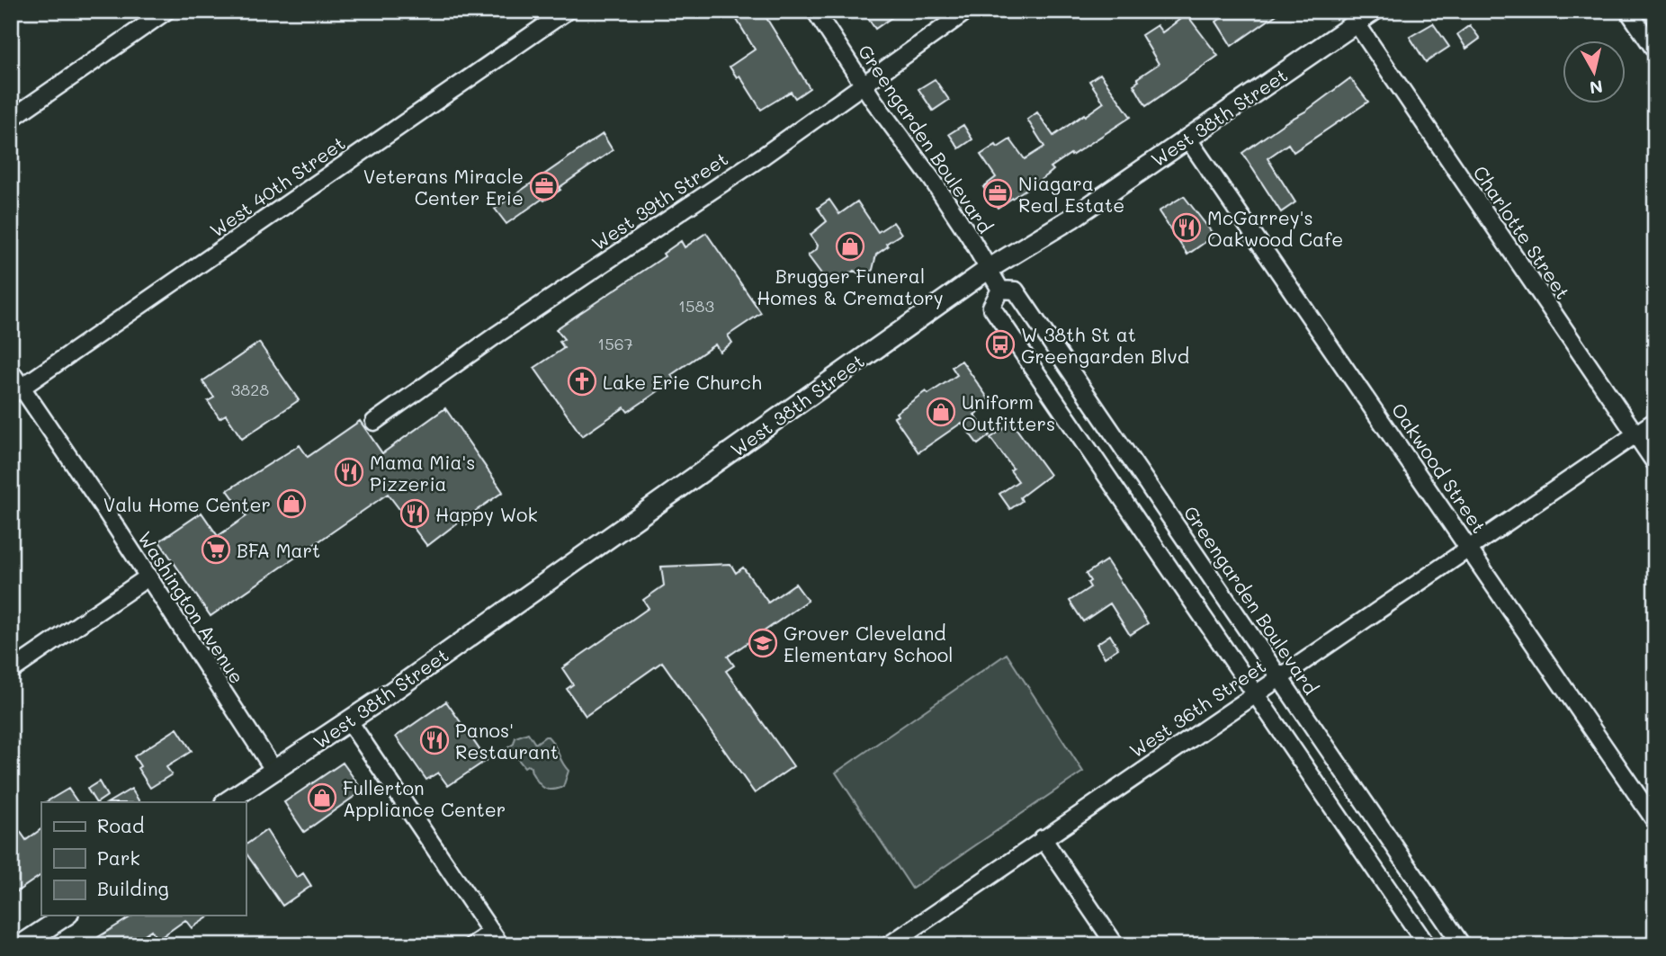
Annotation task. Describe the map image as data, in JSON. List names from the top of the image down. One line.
{"streets":{"main road":["West 38th Street"],"street":["Greengarden Boulevard","West 40th Street","West 39th Street","Charlotte Street","Oakwood Street","Washington Avenue","West 36th Street"]},"crossings":[["West 38th Street","Greengarden Boulevard"],["West 38th Street","Charlotte Street"],["West 38th Street","Oakwood Street"],["West 38th Street","Washington Avenue"],["Greengarden Boulevard","West 39th Street"],["Greengarden Boulevard","West 36th Street"],["West 40th Street","Washington Avenue"],["Charlotte Street","West 36th Street"],["Oakwood Street","West 36th Street"]],"places":{"office":["Veterans Miracle Center Erie","Niagara Real Estate"],"restaurant":["McGarrey's Oakwood Cafe","Mama Mia's Pizzeria","Happy Wok","Panos' Restaurant"],"shop":["Brugger Funeral Homes & Crematory","Uniform Outfitters","Valu Home Center","Fullerton Appliance Center"],"bus stop":["W 38th St at Greengarden Blvd"],"church":["Lake Erie Church"],"supermarket":["BFA Mart"],"school or university":["Grover Cleveland Elementary School"]},"house_numbers":["1583","1567","3828"],"legend":["Road","Park","Building"],"north":"bottom"}
